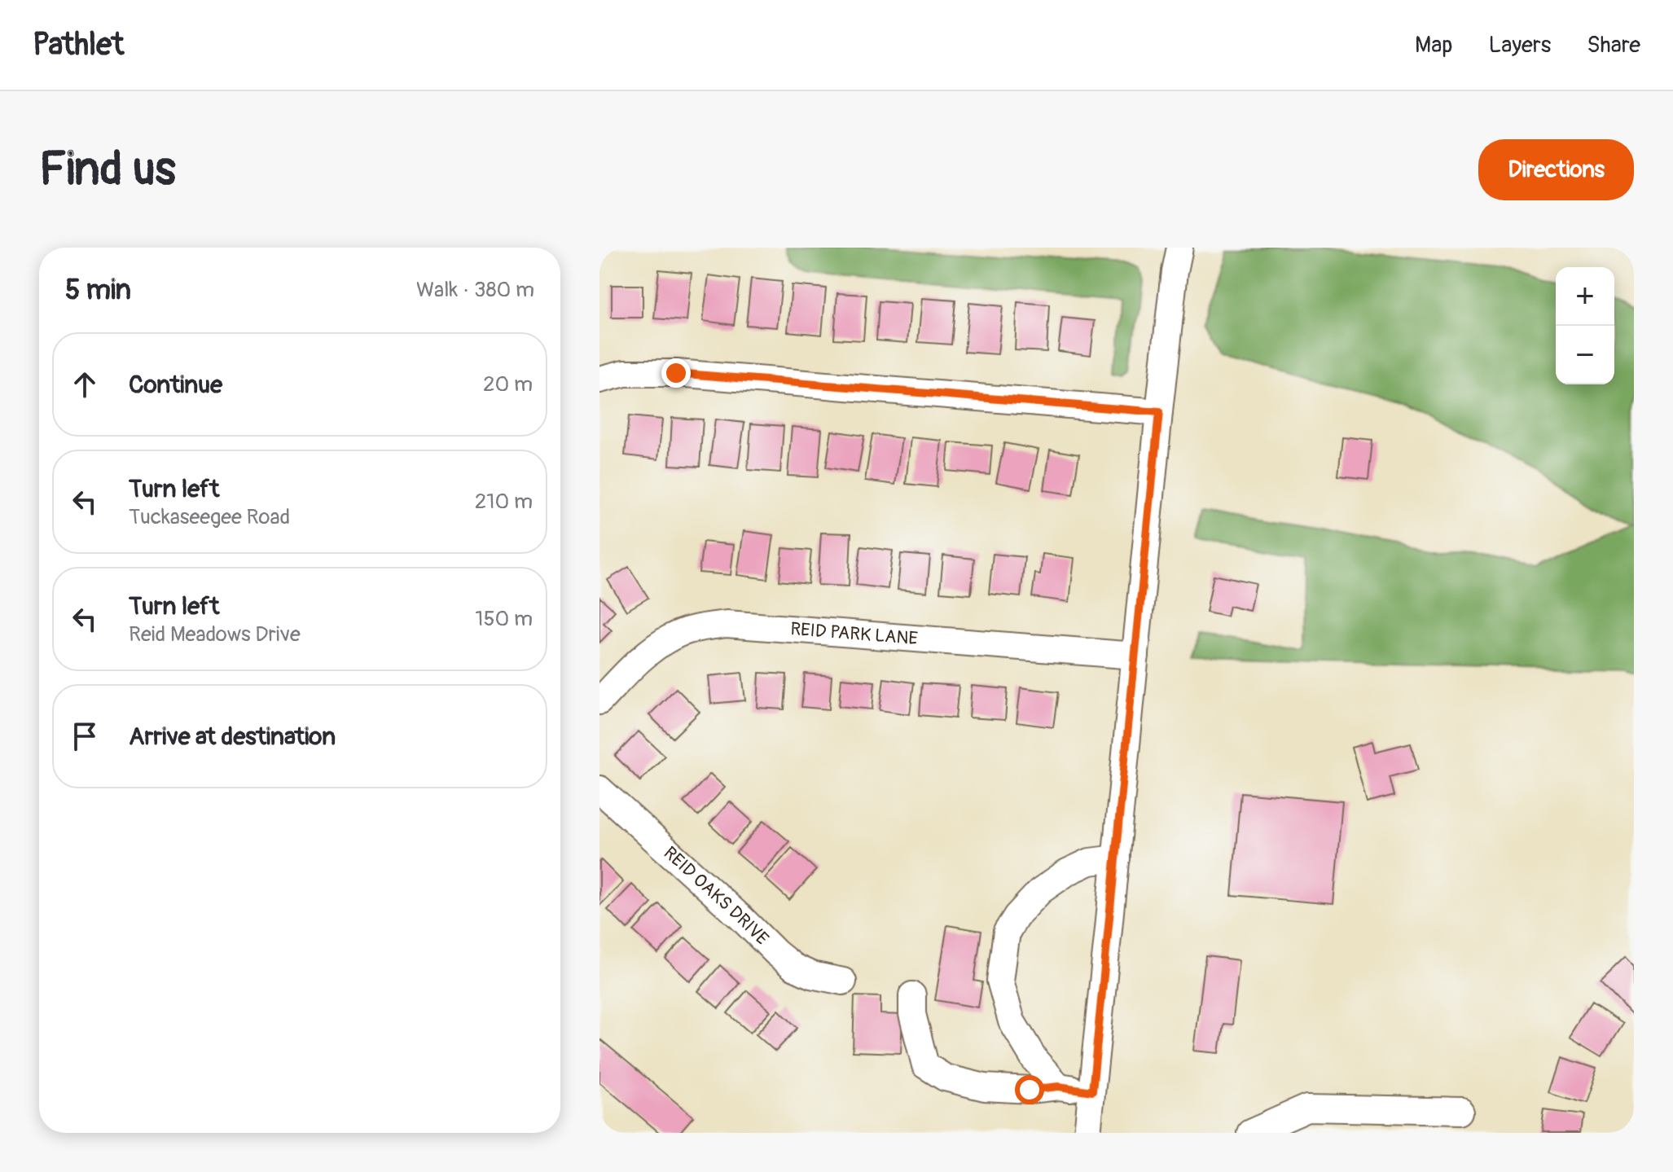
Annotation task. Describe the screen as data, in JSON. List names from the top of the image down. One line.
{"streets":{"street":["REID PARK LANE","REID OAKS DRIVE"]},"page":{"header":"Pathlet","nav":["Map","Layers","Share"],"buttons":"Directions","title":"Find us","heading":["5 min","Walk · 380 m"],"map_buttons":["+","−"],"list":[["Continue","20 m"],["Turn left","Tuckaseegee Road","210 m"],["Turn left","Reid Meadows Drive","150 m"],"Arrive at destination"]}}
